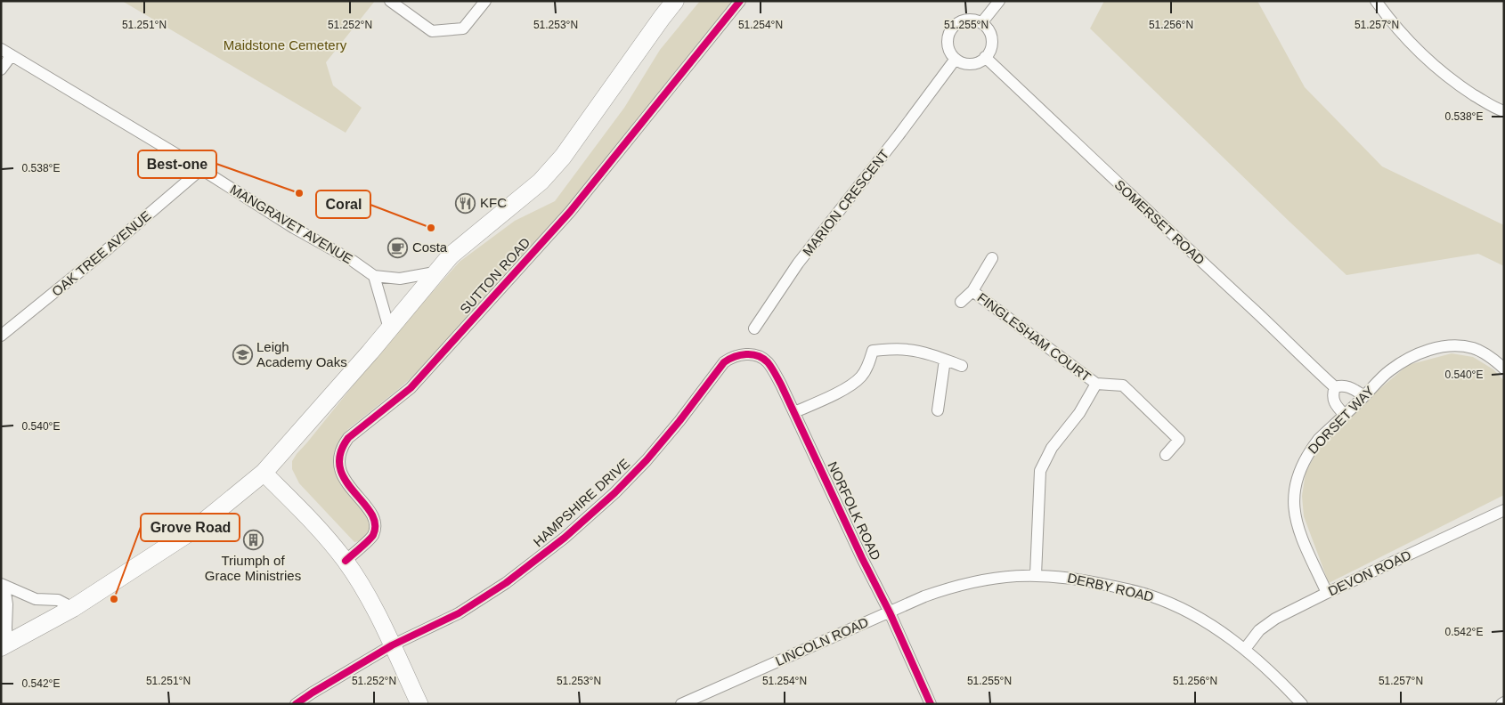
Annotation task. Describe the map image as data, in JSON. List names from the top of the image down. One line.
{"streets":{"street":["MARION CRESCENT","SOMERSET ROAD","MANGRAVET AVENUE","OAK TREE AVENUE","SUTTON ROAD","FINGLESHAM COURT","DORSET WAY","HAMPSHIRE DRIVE","NORFOLK ROAD","DEVON ROAD","DERBY ROAD","LINCOLN ROAD"]},"crossings":[["MARION CRESCENT","SOMERSET ROAD"],["MANGRAVET AVENUE","OAK TREE AVENUE"],["FINGLESHAM COURT","DERBY ROAD"],["DORSET WAY","DEVON ROAD"],["HAMPSHIRE DRIVE","NORFOLK ROAD"],["NORFOLK ROAD","DERBY ROAD"],["NORFOLK ROAD","LINCOLN ROAD"],["DEVON ROAD","DERBY ROAD"],["DERBY ROAD","LINCOLN ROAD"]],"parks":["Maidstone Cemetery"],"places":{"other":["Best-one","Coral","Grove Road"],"restaurant":["KFC"],"cafe":["Costa"],"school or university":["Leigh Academy Oaks"],"building":["Triumph of Grace Ministries"]},"coordinates":["51.251°N","51.252°N","51.253°N","51.254°N","51.255°N","51.256°N","51.257°N","0.538°E","0.540°E","0.542°E"]}
